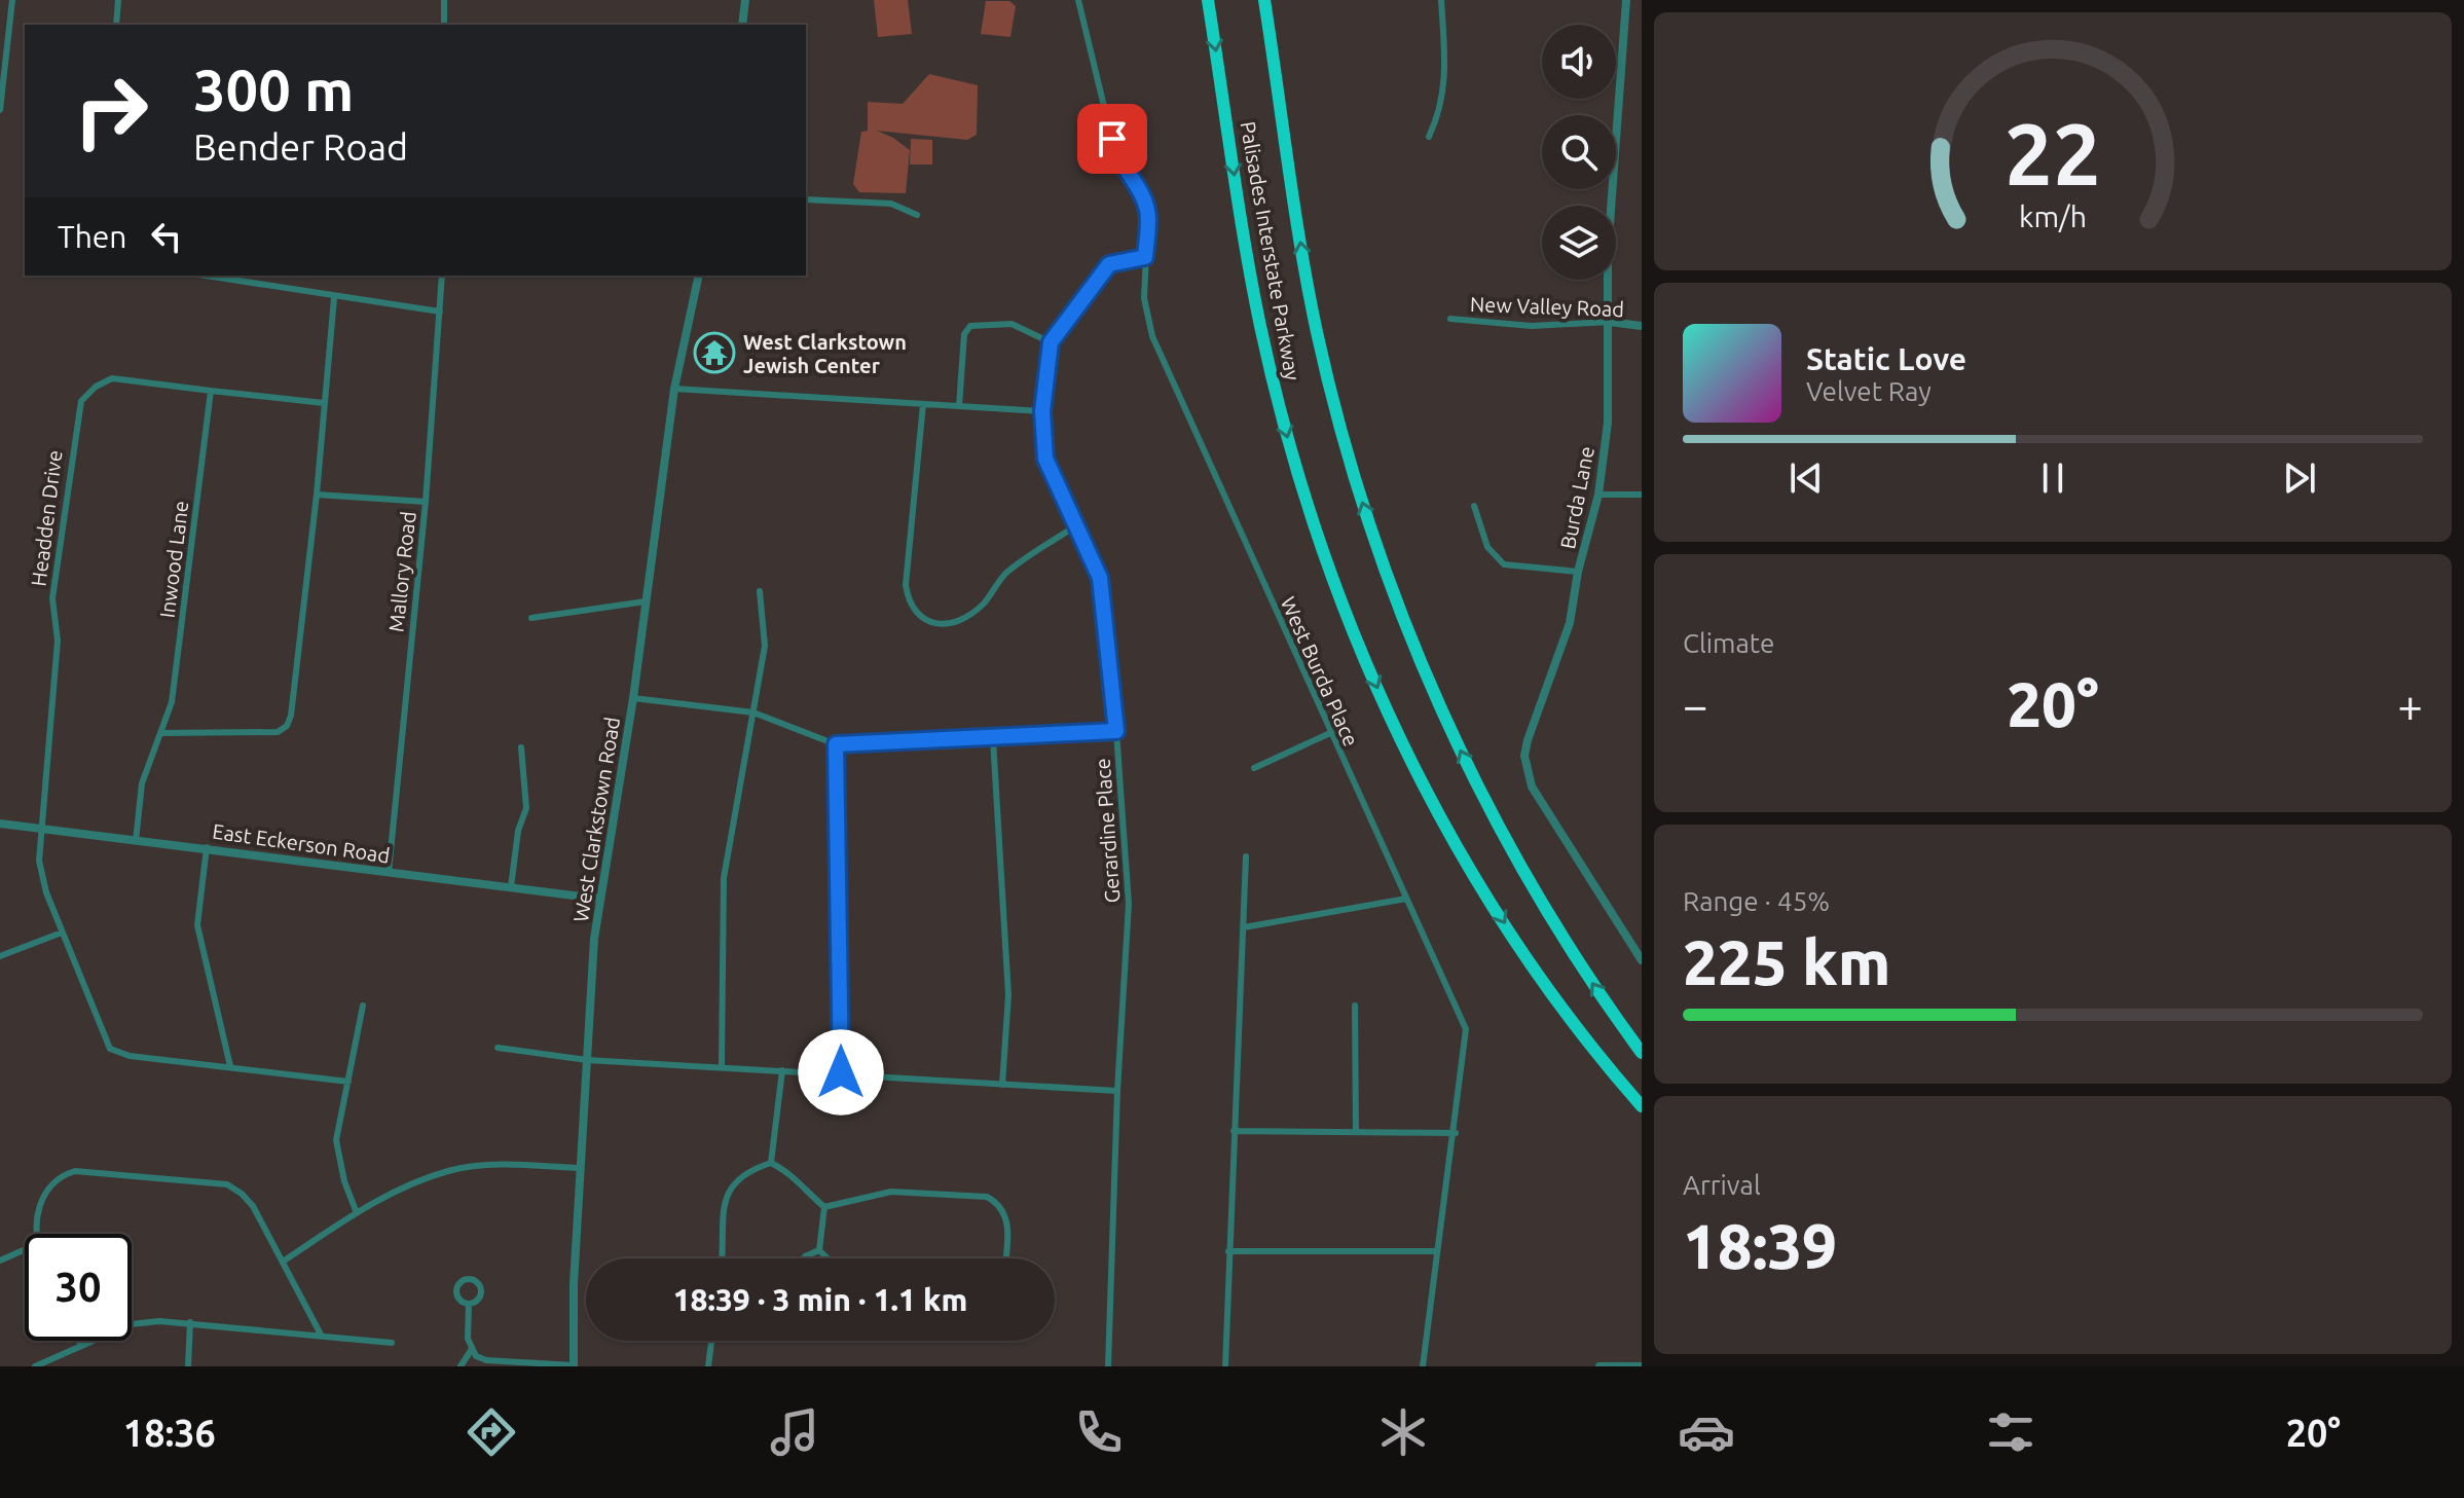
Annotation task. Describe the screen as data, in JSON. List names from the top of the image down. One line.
{"streets":{"highway":["Palisades Interstate Parkway"],"street":["New Valley Road","Burda Lane","Headden Drive","Inwood Lane","Mallory Road","West Burda Place","West Clarkstown Road","Gerardine Place","East Eckerson Road"]},"crossings":[["New Valley Road","Burda Lane"],["Headden Drive","Inwood Lane"],["Headden Drive","East Eckerson Road"],["Inwood Lane","East Eckerson Road"],["Mallory Road","East Eckerson Road"],["West Clarkstown Road","East Eckerson Road"]],"places":{"temple":["West Clarkstown Jewish Center"]},"page":{"turn":["300 m","Bender Road"],"then":"Then","song":["Static Love","Velvet Ray"],"tile":["Climate",["Range · 45%","225 km"],["Arrival","18:39"]],"heat":["−","20°","+"],"limit":"30","trip":"18:39 · 3 min · 1.1 km","tabs":["18:36","20°"],"gauge":["22","km/h"]}}
